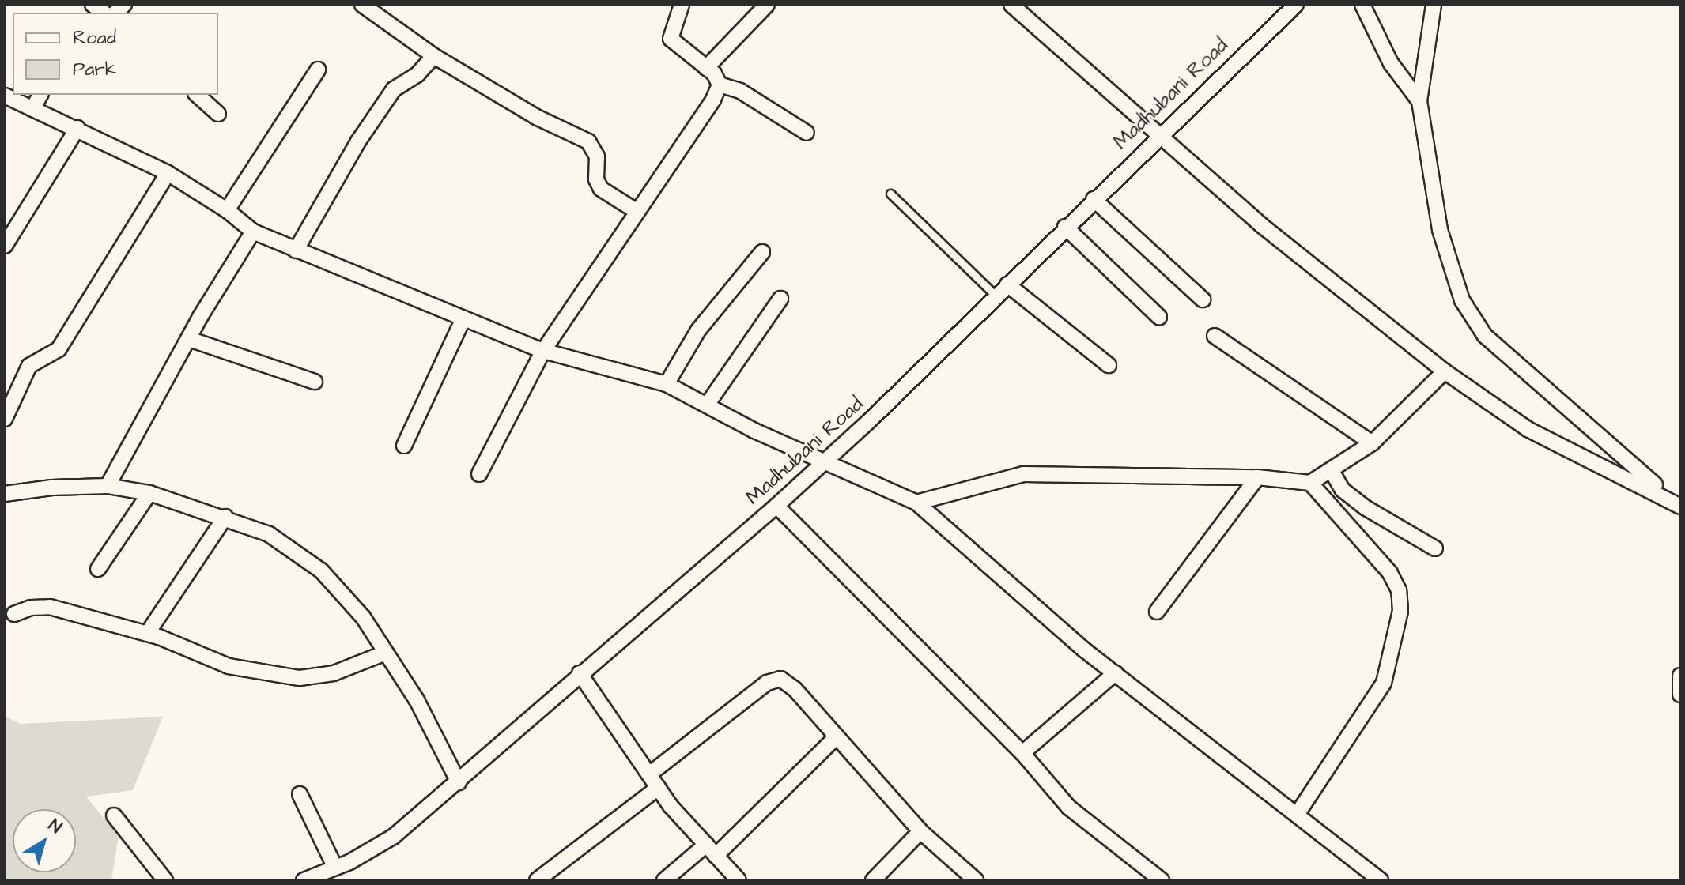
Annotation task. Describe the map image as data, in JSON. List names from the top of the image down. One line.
{"streets":{"street":["Madhubani Road"]},"legend":["Road","Park"],"north":"top right"}
